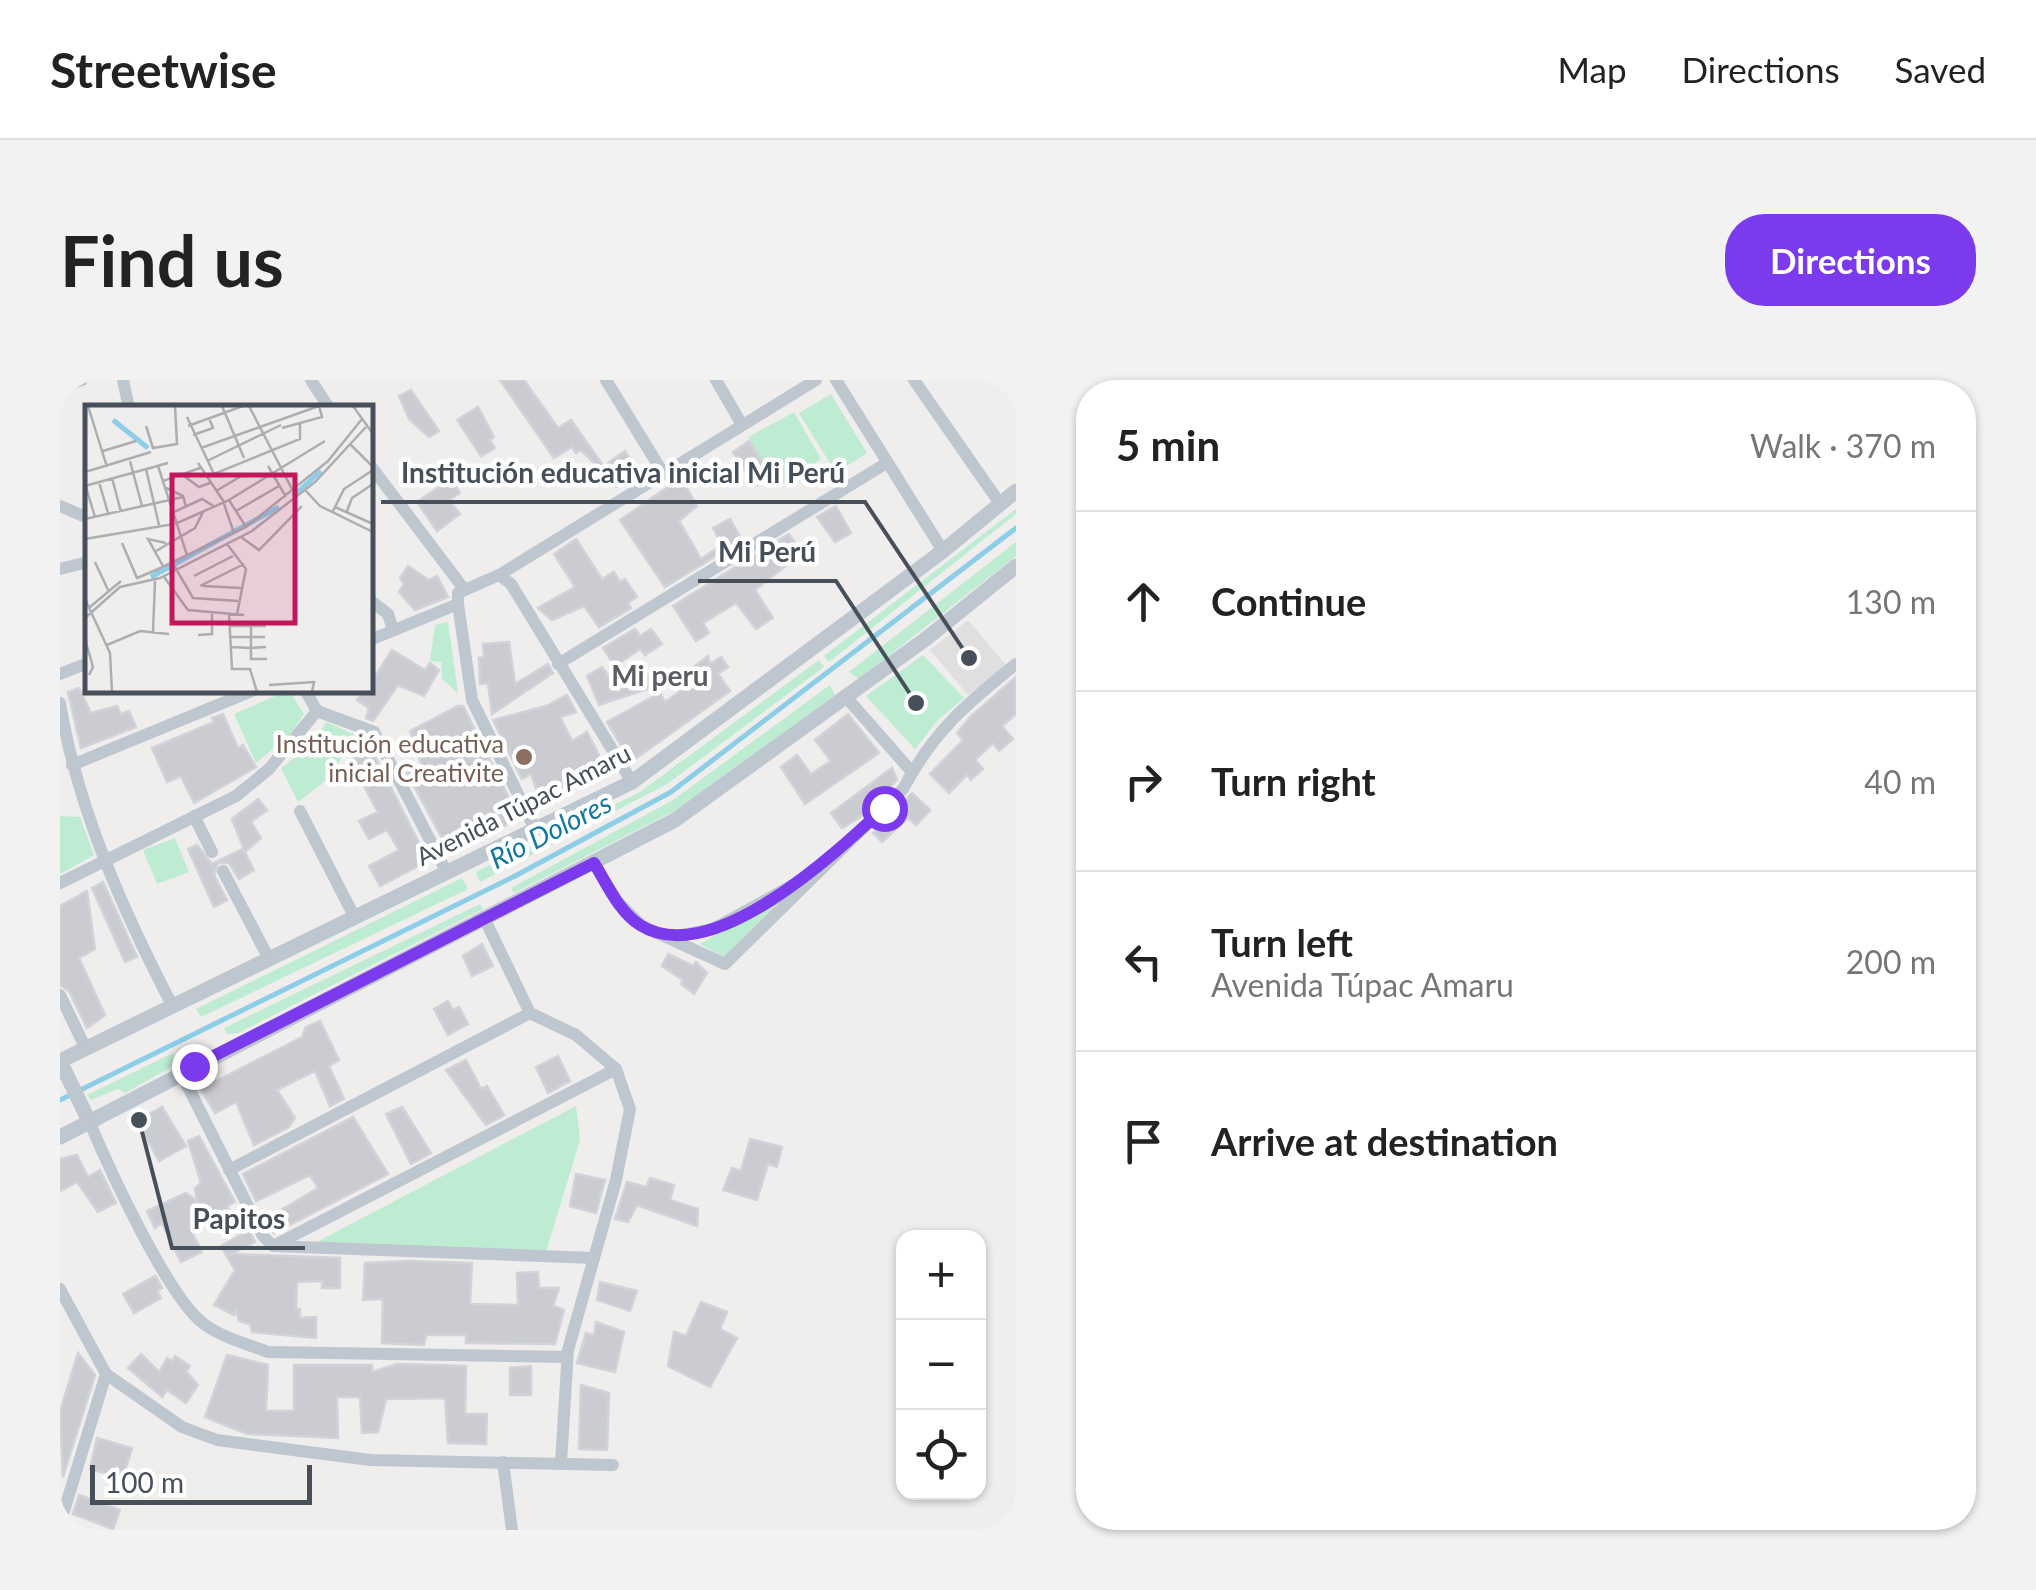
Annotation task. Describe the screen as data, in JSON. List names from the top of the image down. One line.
{"streets":{"street":["Avenida Túpac Amaru"]},"districts":["Mi peru"],"water":["Río Dolores"],"places":["Institución educativa inicial Mi Perú","Mi Perú","Institución educativa inicial Creativite","Papitos"],"scale_bar":"100 m","page":{"header":"Streetwise","nav":["Map","Directions","Saved"],"buttons":"Directions","title":"Find us","heading":["5 min","Walk · 370 m"],"list":[["Continue","130 m"],["Turn right","40 m"],["Turn left","Avenida Túpac Amaru","200 m"],"Arrive at destination"],"map_buttons":["+","−"],"scale":"100 m"}}
